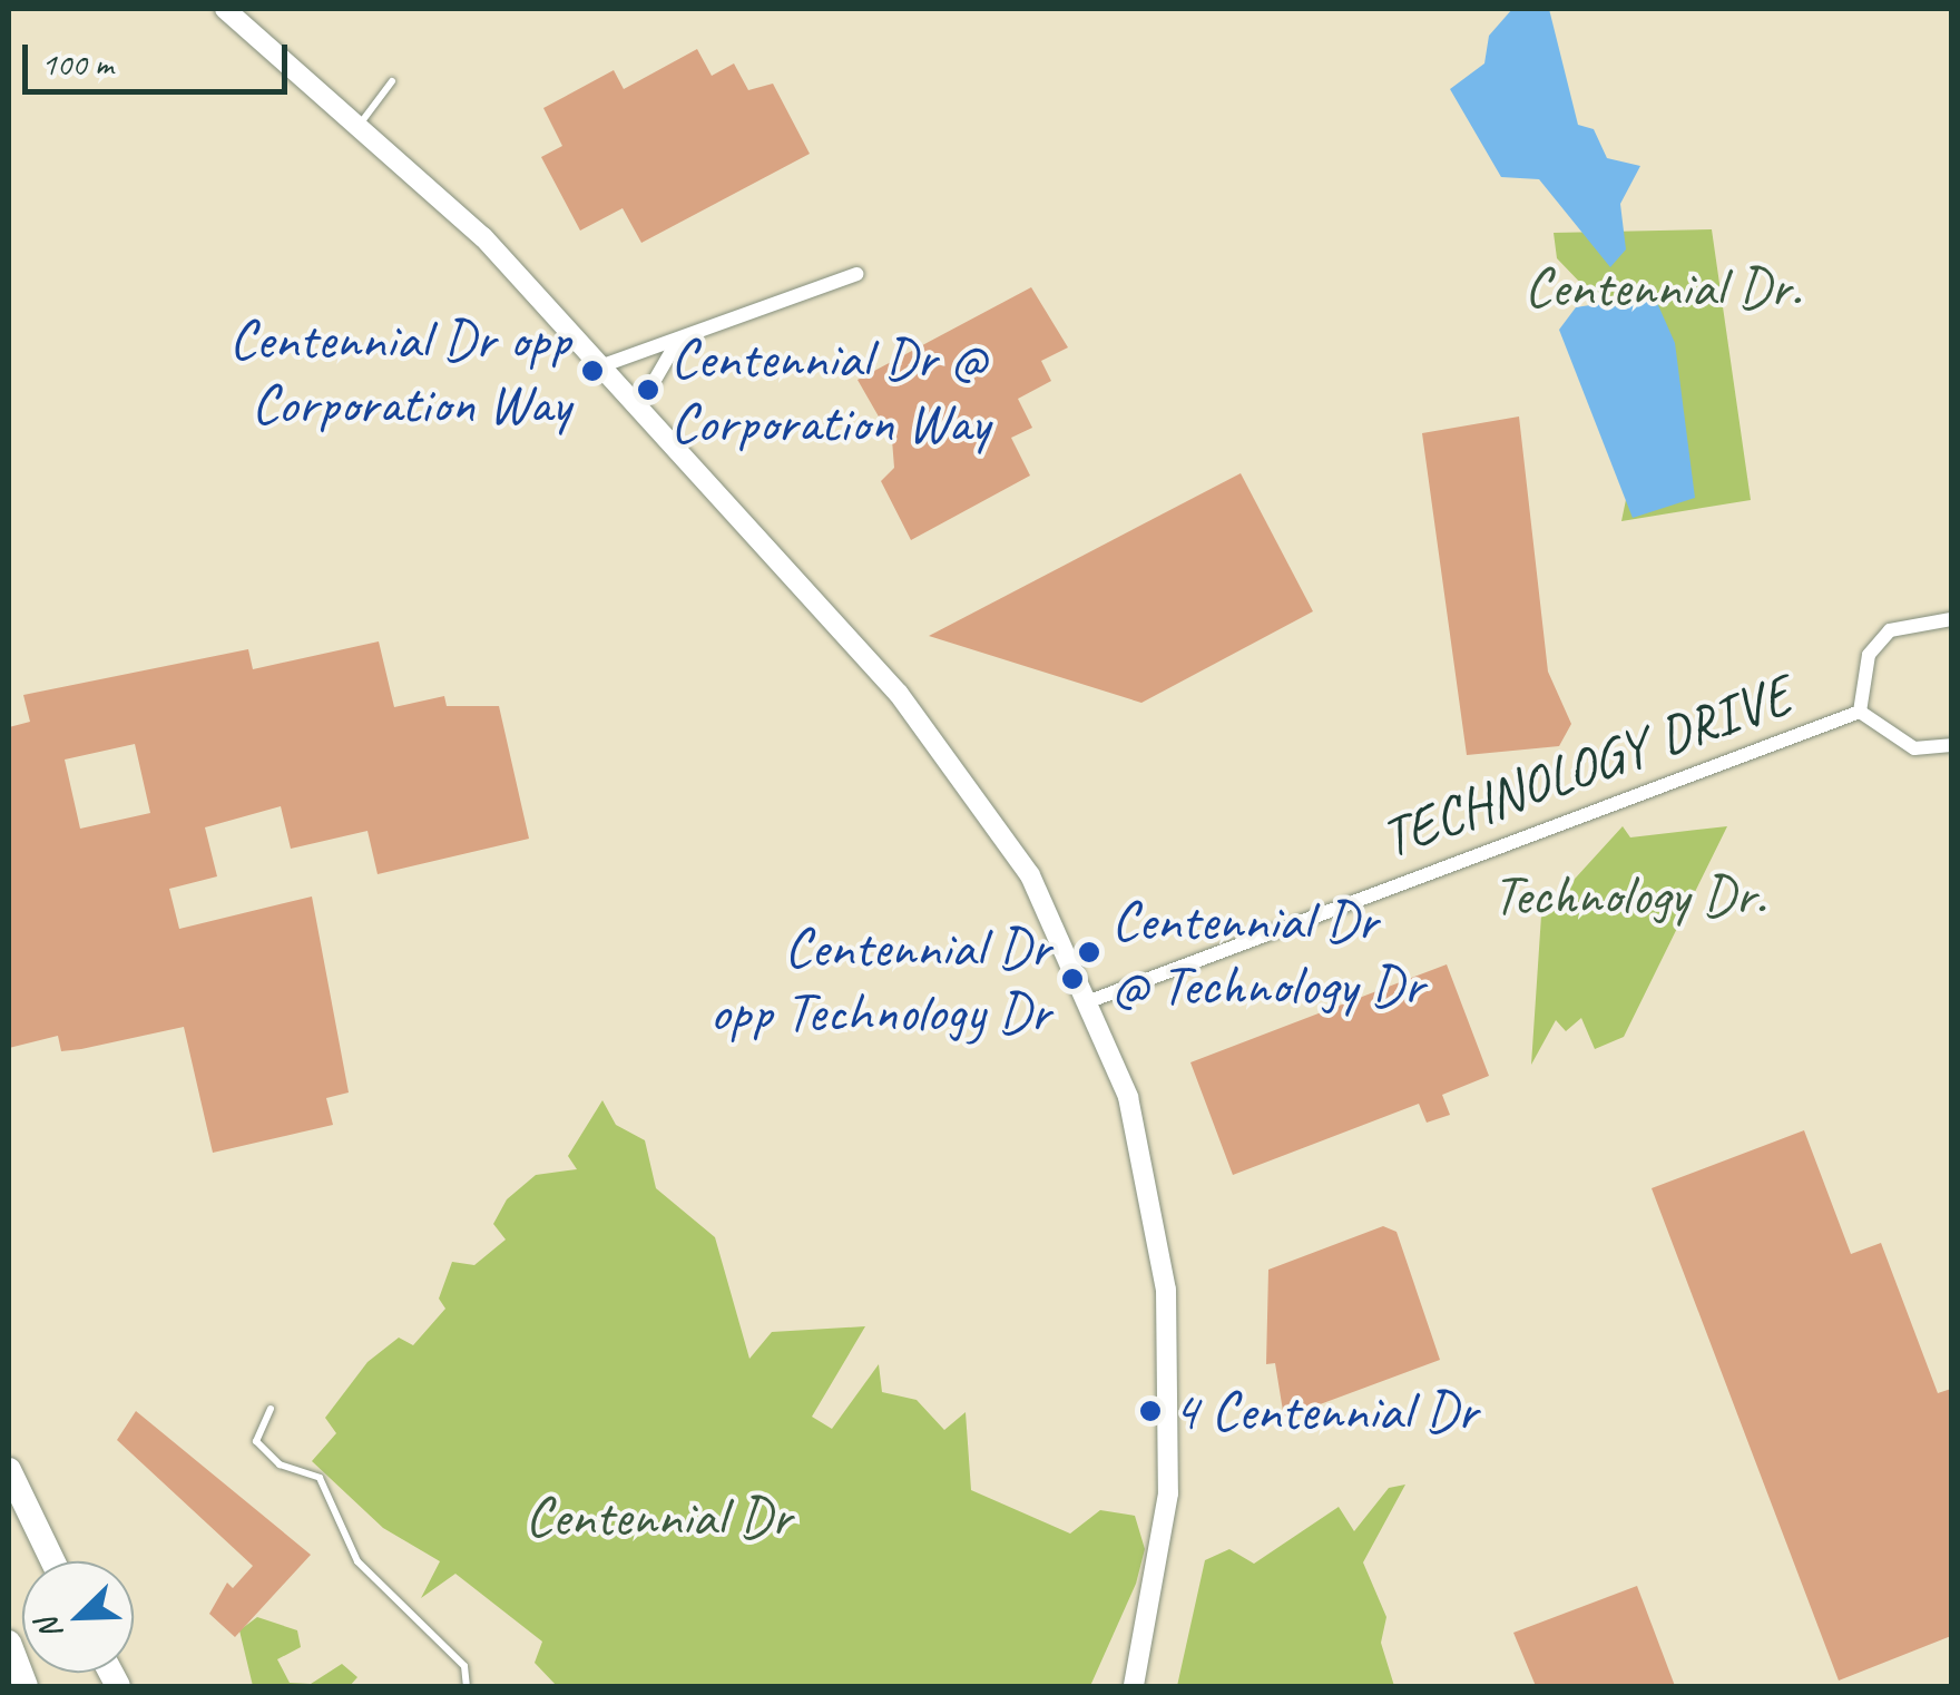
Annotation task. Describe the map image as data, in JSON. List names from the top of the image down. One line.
{"streets":{"street":["TECHNOLOGY DRIVE"]},"parks":["Centennial Dr.","Technology Dr.","Centennial Dr"],"places":["Centennial Dr opp Corporation Way","Centennial Dr @ Corporation Way","Centennial Dr @ Technology Dr","Centennial Dr opp Technology Dr","4 Centennial Dr"],"scale_bar":"100 m","north":"bottom left"}
